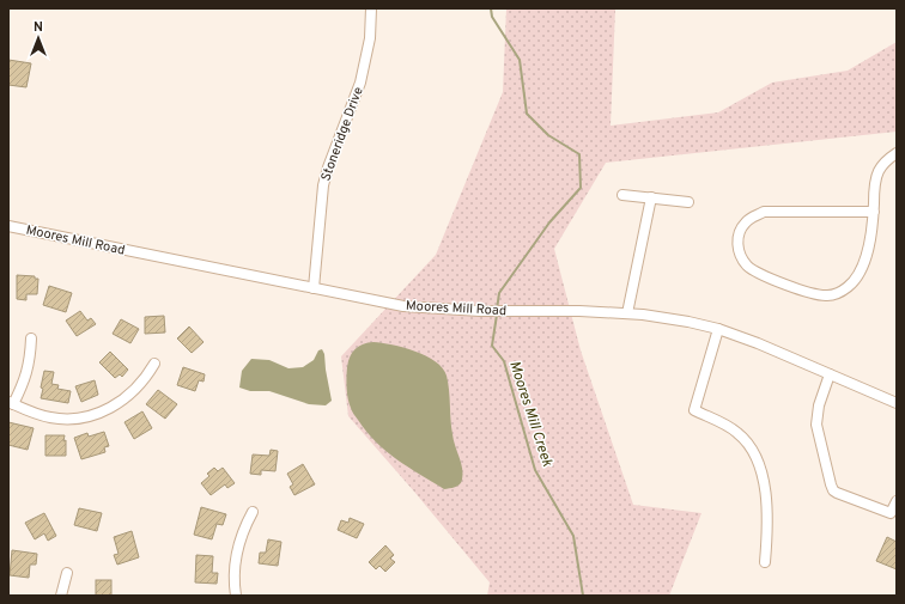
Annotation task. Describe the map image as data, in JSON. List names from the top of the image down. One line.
{"streets":{"street":["Stoneridge Drive","Moores Mill Road"]},"crossings":[["Stoneridge Drive","Moores Mill Road"]],"water":["Moores Mill Creek"],"north":"top"}
